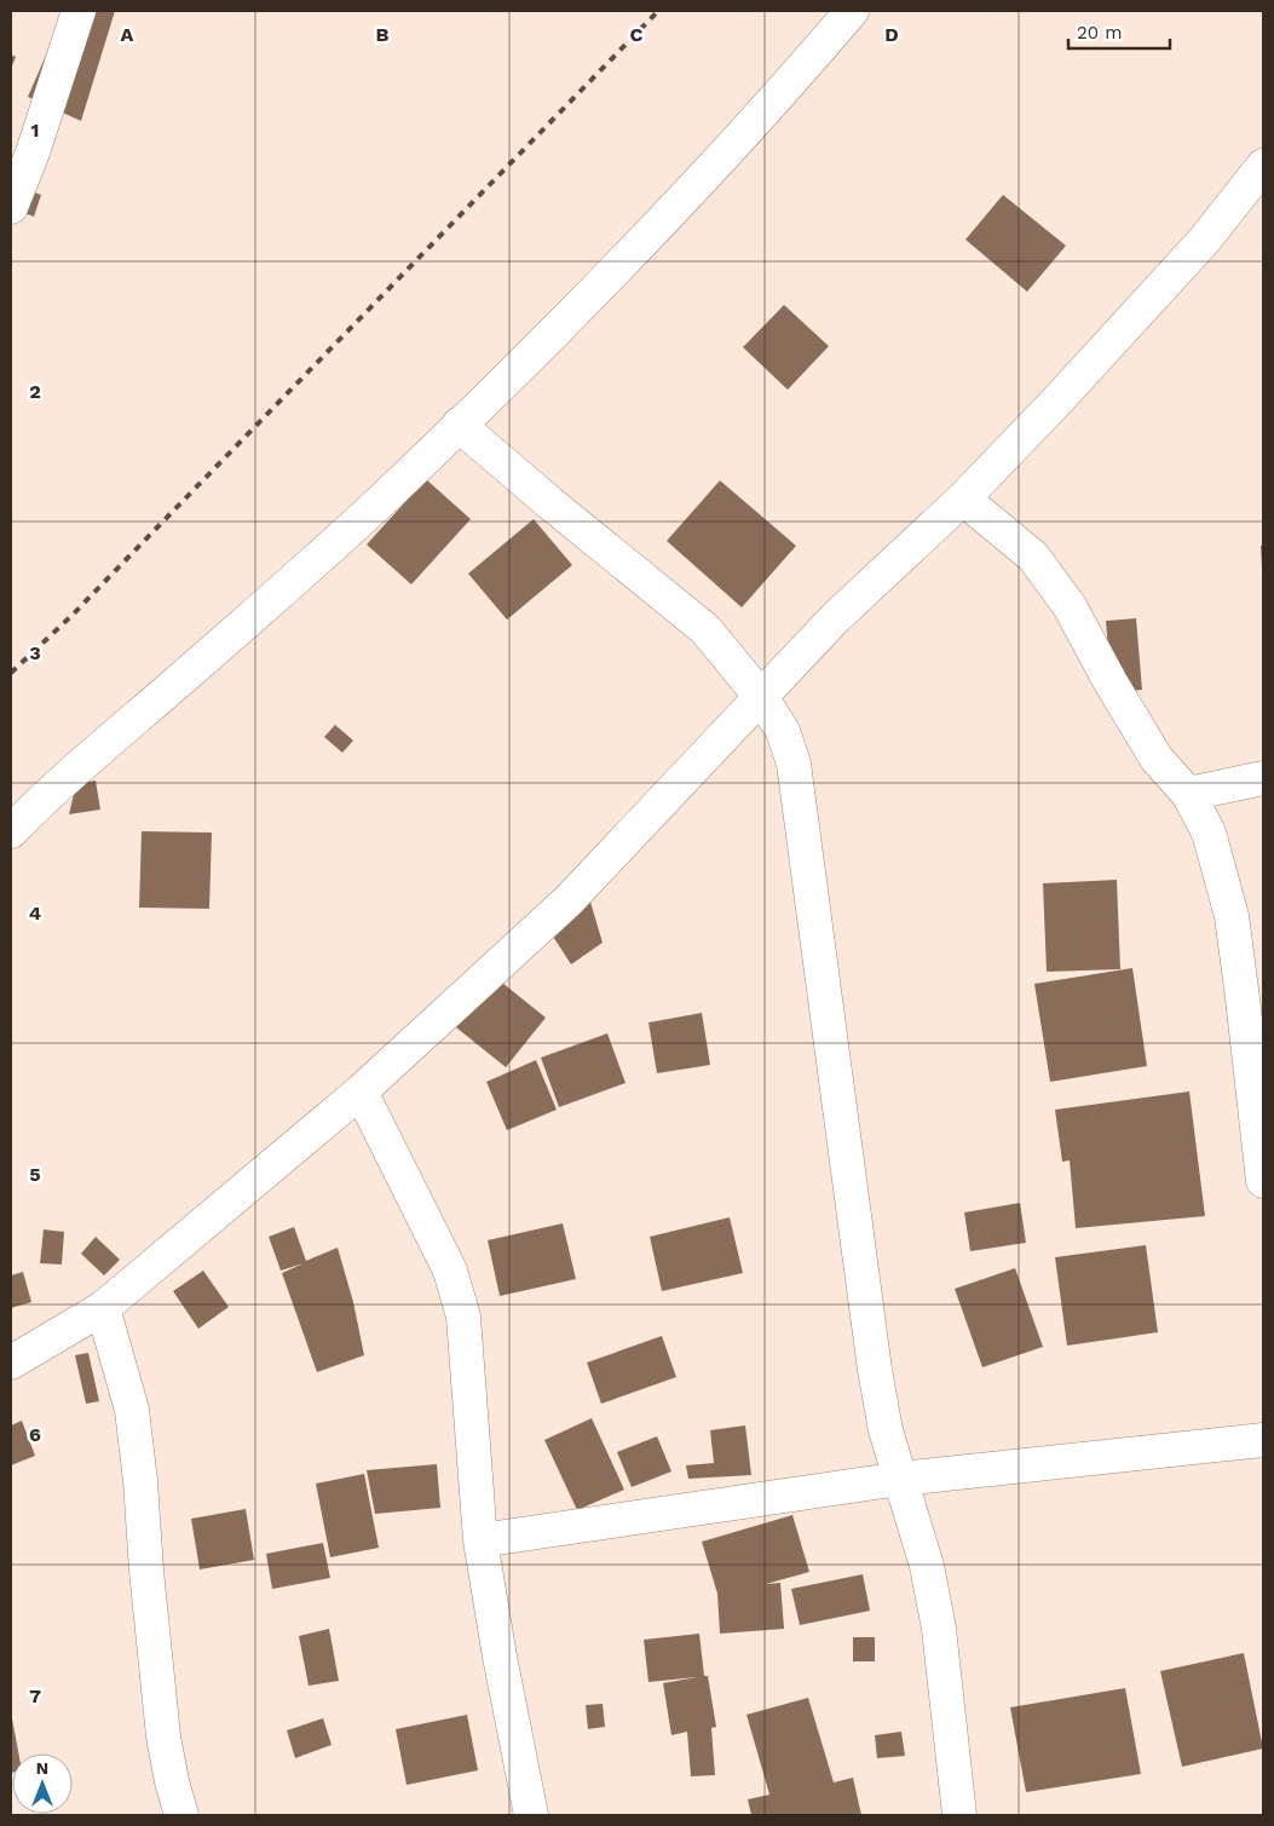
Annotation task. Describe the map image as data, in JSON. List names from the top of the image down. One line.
{"scale_bar":"20 m","north":"top","grid":{"columns":["A","B","C","D"],"rows":["1","2","3","4","5","6","7"]}}
